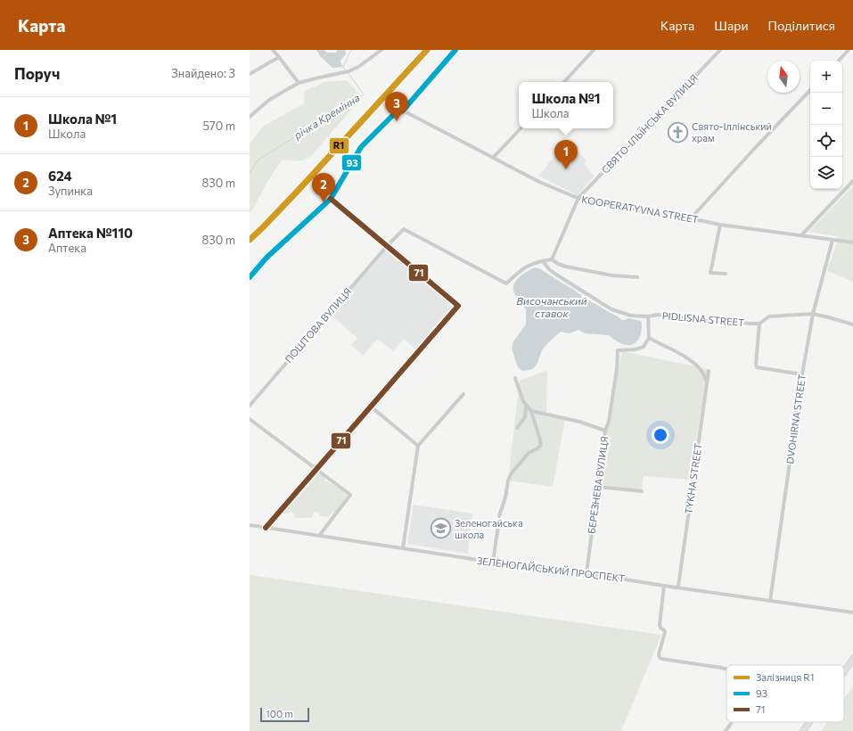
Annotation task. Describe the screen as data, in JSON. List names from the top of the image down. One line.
{"streets":{"street":["СВЯТО-ІЛЬЇНСЬКА ВУЛИЦЯ","KOOPERATYVNA STREET","PIDLISNA STREET","ПОШТОВА ВУЛИЦЯ","DVOHIRNA STREET","TYKHA STREET","БЕРЕЗНЕВА ВУЛИЦЯ","ЗЕЛЕНОГАЙСЬКИЙ ПРОСПЕКТ"]},"crossings":[["СВЯТО-ІЛЬЇНСЬКА ВУЛИЦЯ","KOOPERATYVNA STREET"],["KOOPERATYVNA STREET","DVOHIRNA STREET"],["PIDLISNA STREET","ПОШТОВА ВУЛИЦЯ"],["PIDLISNA STREET","DVOHIRNA STREET"],["DVOHIRNA STREET","ЗЕЛЕНОГАЙСЬКИЙ ПРОСПЕКТ"],["TYKHA STREET","ЗЕЛЕНОГАЙСЬКИЙ ПРОСПЕКТ"],["БЕРЕЗНЕВА ВУЛИЦЯ","ЗЕЛЕНОГАЙСЬКИЙ ПРОСПЕКТ"]],"water":["річка Кремінна","Височанський ставок"],"places":{"church":["Свято-Іллінський храм"],"school or university":["Зеленогайська школа"]},"lines":["rail line R1","transit line 93","transit line 71"],"legend":["Залізниця R1","93","71"],"scale_bar":"100 m","north":"top","page":{"header":"Карта","nav":["Карта","Шари","Поділитися"],"heading":["Поруч","Знайдено: 3"],"map_buttons":["+","−"],"popup":["Школа №1","Школа"],"pins":["3","1","2"],"list":[{"mark":"1","name":"Школа №1","note":"Школа","value":"570 m"},{"mark":"2","name":"624","note":"Зупинка","value":"830 m"},{"mark":"3","name":"Аптека №110","note":"Аптека","value":"830 m"}],"scale":"100 m"}}
